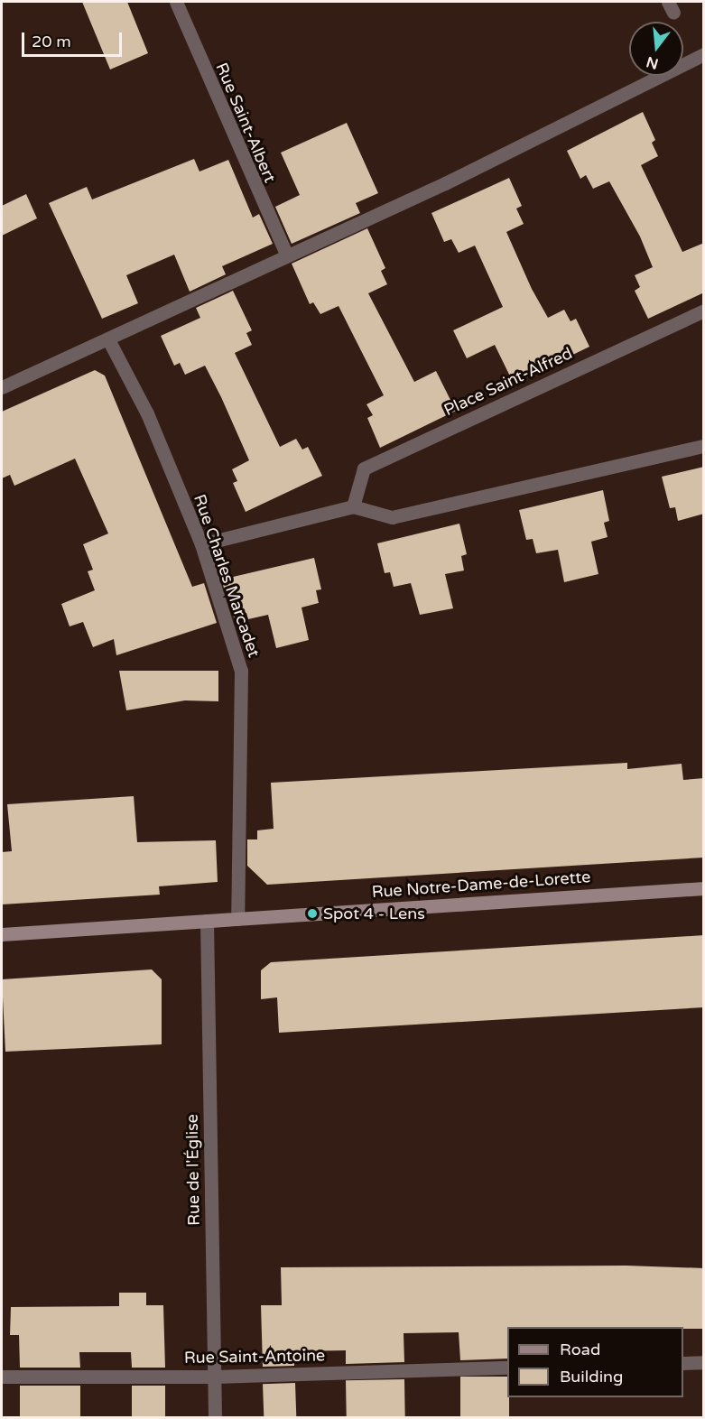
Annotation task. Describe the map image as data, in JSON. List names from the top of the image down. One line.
{"streets":{"street":["Rue Saint-Albert","Place Saint-Alfred","Rue Charles Marcadet","Rue Notre-Dame-de-Lorette","Rue de l'Église","Rue Saint-Antoine"]},"crossings":[["Rue Charles Marcadet","Rue Notre-Dame-de-Lorette"],["Rue Notre-Dame-de-Lorette","Rue de l'Église"],["Rue de l'Église","Rue Saint-Antoine"]],"places":["Spot 4 - Lens"],"legend":["Road","Building"],"scale_bar":"20 m","north":"bottom"}
